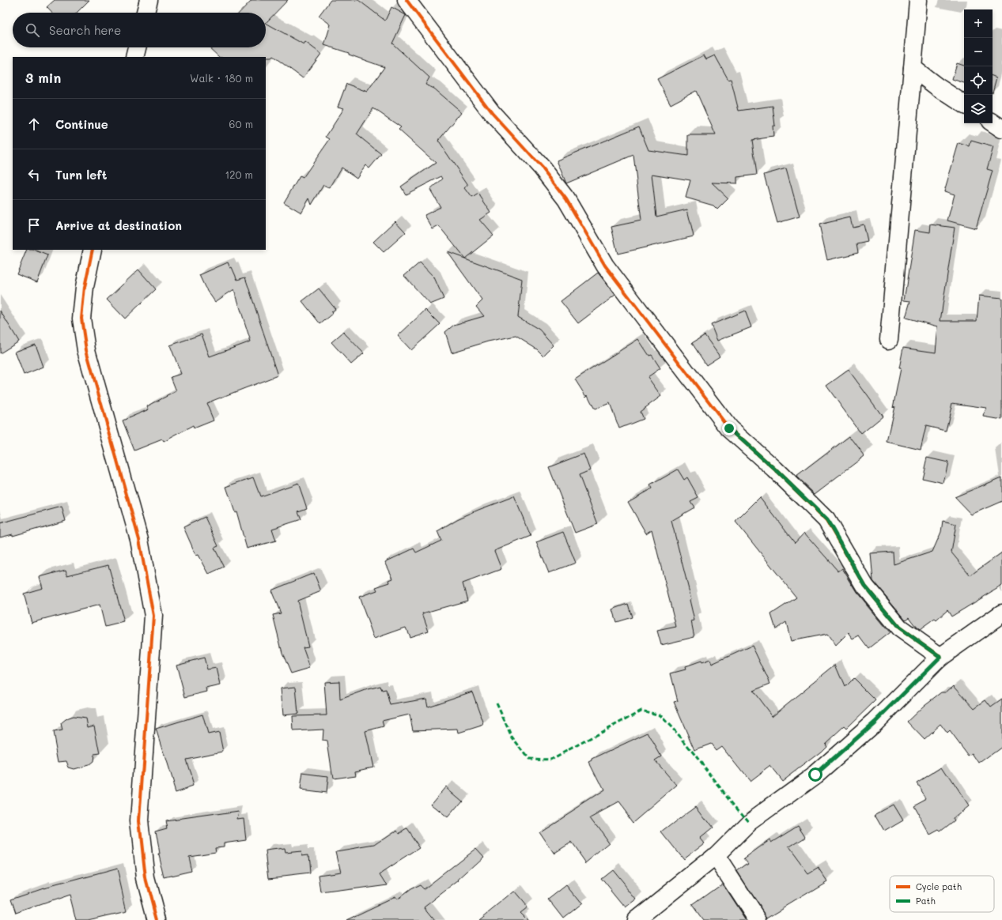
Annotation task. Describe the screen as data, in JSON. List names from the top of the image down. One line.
{"legend":["Cycle path","Path"],"page":{"map_buttons":["+","−"],"search":"Search here","heading":["3 min","Walk · 180 m"],"list":[["Continue","60 m"],["Turn left","120 m"],"Arrive at destination"]}}
